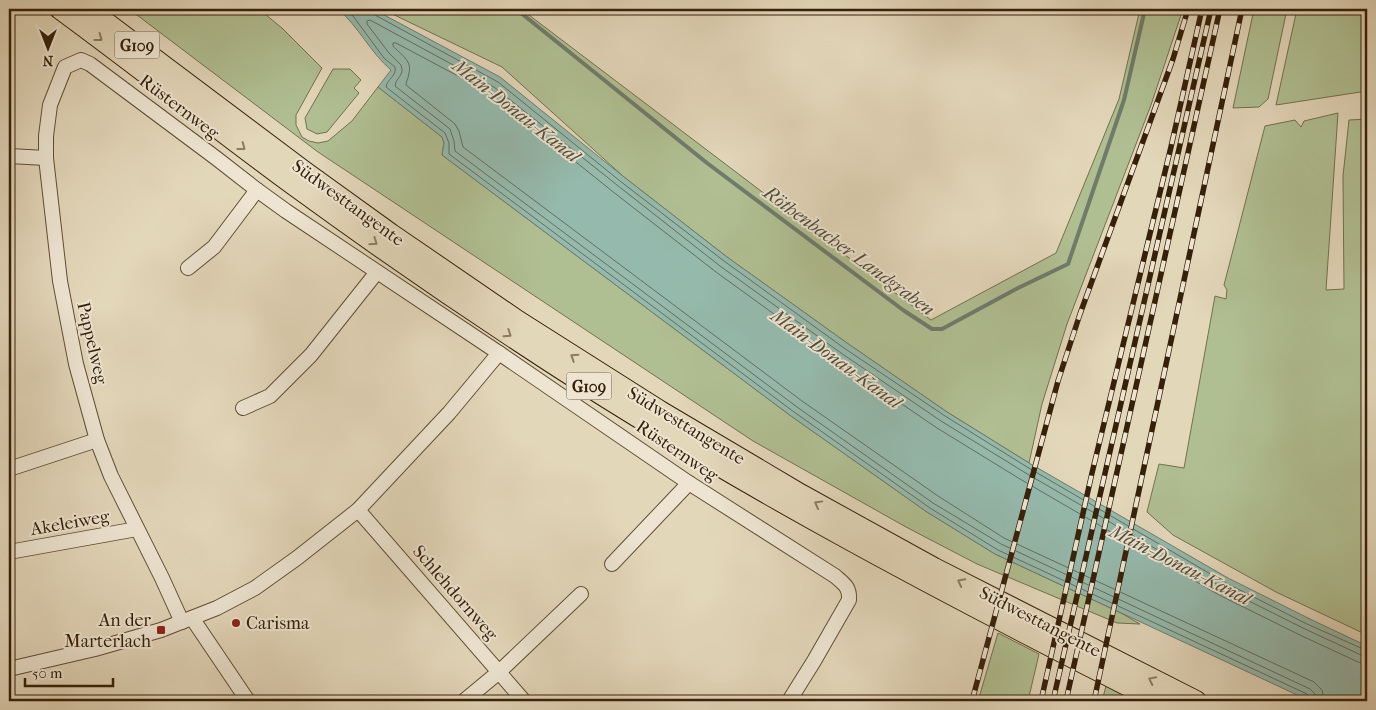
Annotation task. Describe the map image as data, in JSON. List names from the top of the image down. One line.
{"streets":{"highway":["G109","Südwesttangente"],"street":["Rüsternweg","Pappelweg","Akeleiweg","Schlehdornweg"]},"crossings":[["Rüsternweg","Pappelweg"],["Pappelweg","Akeleiweg"]],"water":["Main-Donau-Kanal","Röthenbacher Landgraben"],"places":{"other":["Carisma"],"transit":["An der Marterlach"]},"scale_bar":"50 m","north":"bottom"}
